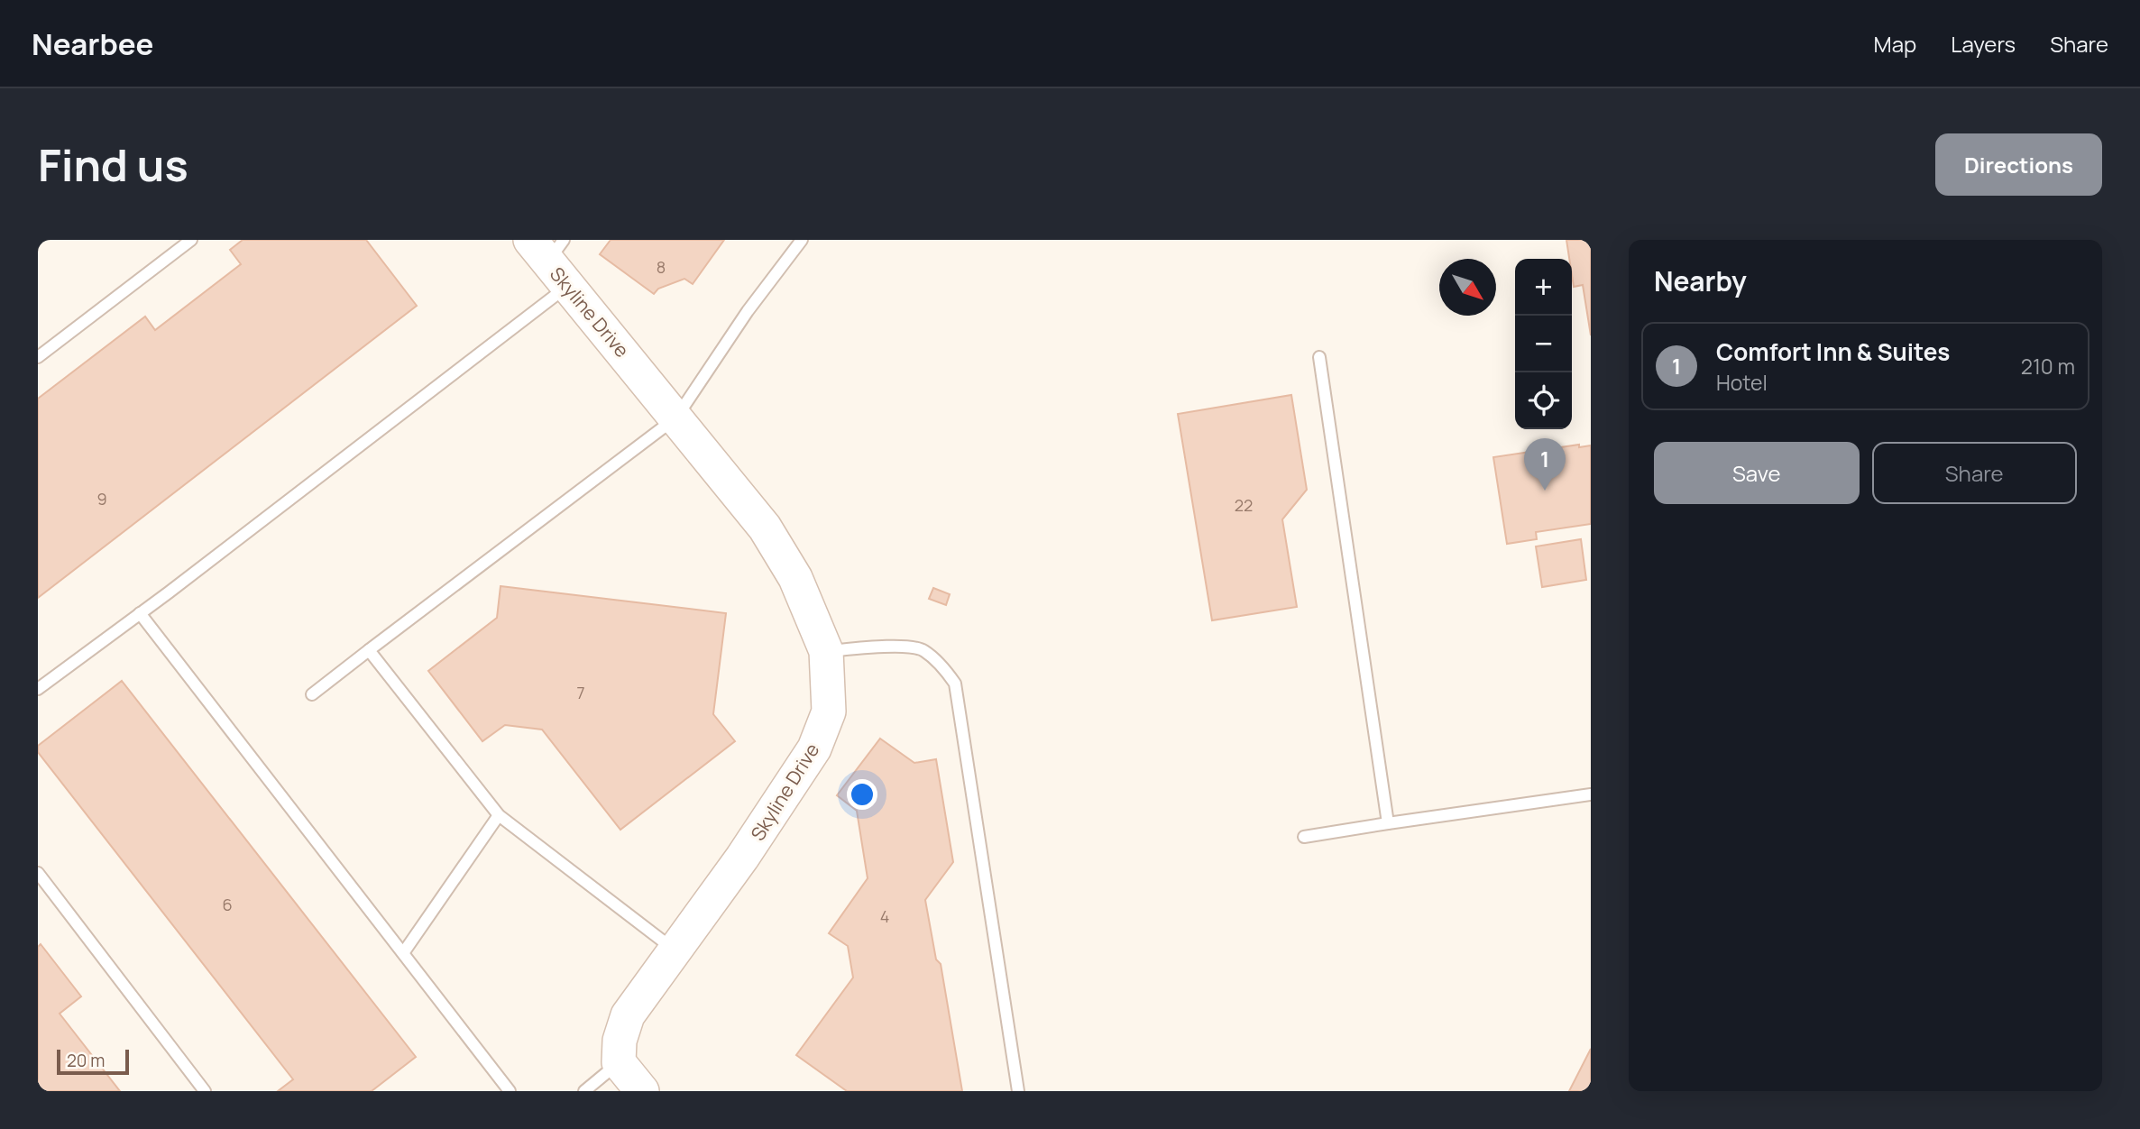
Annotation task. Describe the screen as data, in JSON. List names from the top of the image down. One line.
{"streets":{"street":["Skyline Drive"]},"house_numbers":["8","9","22","7","6","4"],"scale_bar":"20 m","north":"bottom right","page":{"header":"Nearbee","nav":["Map","Layers","Share"],"buttons":["Directions",["Save","Share"]],"title":"Find us","heading":"Nearby","map_buttons":["+","−"],"list":[{"mark":"1","name":"Comfort Inn & Suites","note":"Hotel","value":"210 m"}],"pins":"1","scale":"20 m"}}
